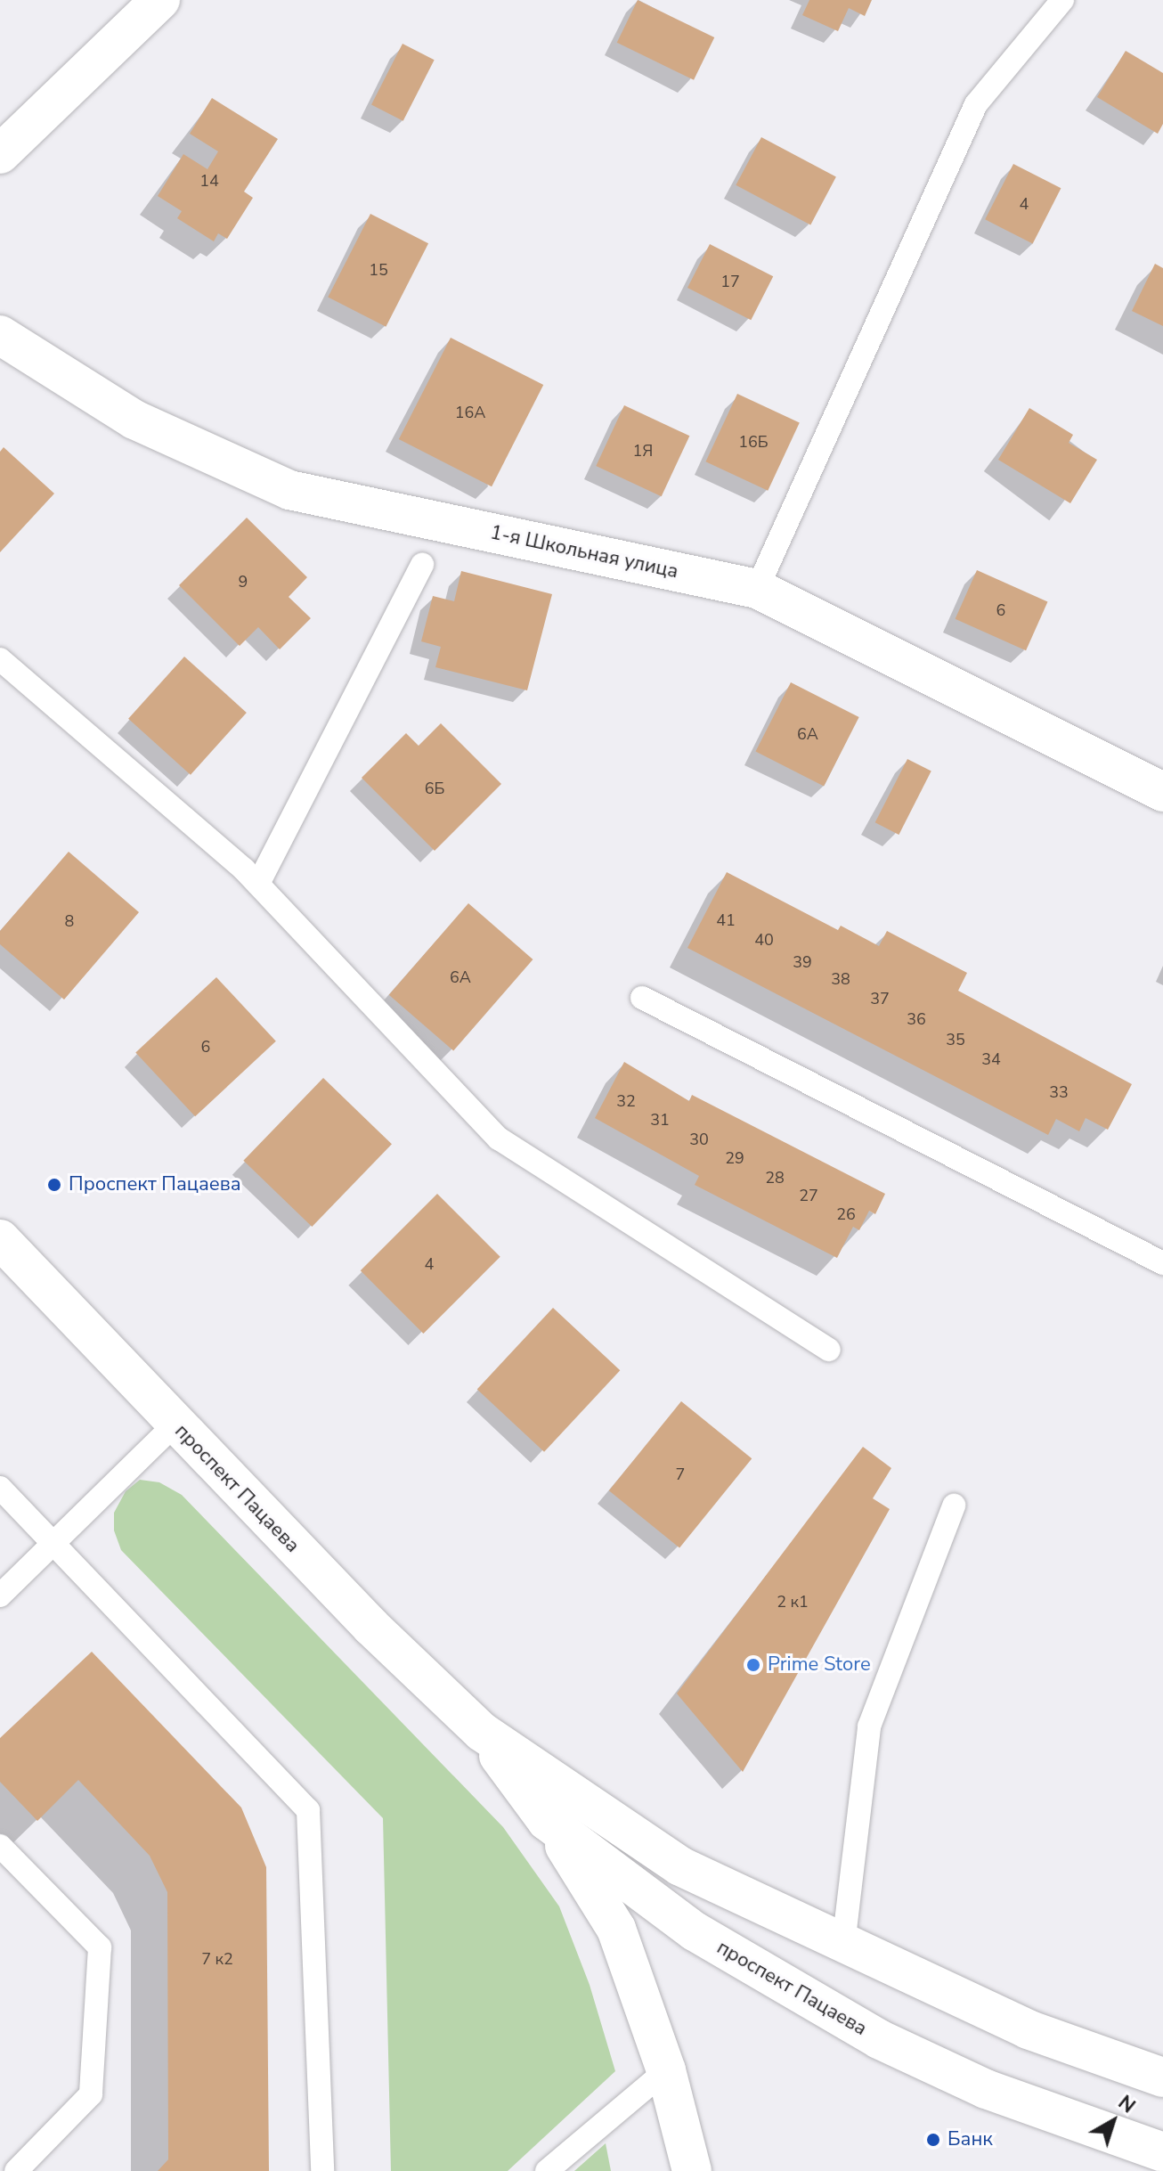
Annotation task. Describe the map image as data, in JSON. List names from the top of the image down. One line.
{"streets":{"main road":["1-я Школьная улица","проспект Пацаева"]},"places":["Проспект Пацаева","Prime Store","Банк"],"house_numbers":["14","4","15","17","16А","16Б","1Я","9","6","6А","6Б","41","8","40","39","6А","38","37","36","35","6","34","33","32","31","30","29","28","27","26","4","7","2 к1","7 к2"],"north":"top right"}
